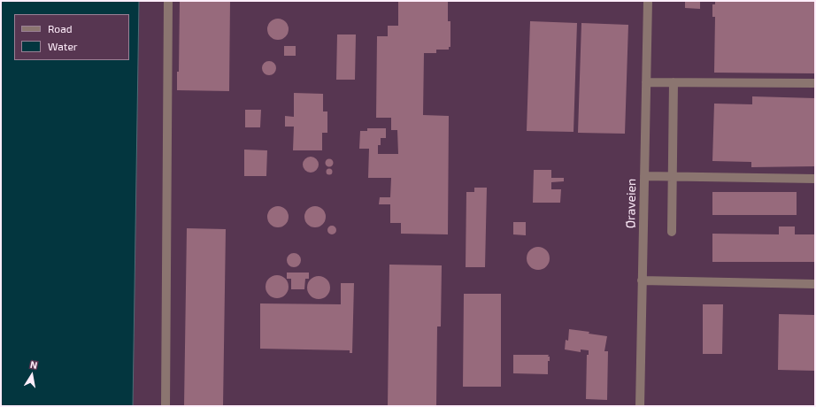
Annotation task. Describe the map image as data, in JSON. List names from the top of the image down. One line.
{"streets":{"street":["Øraveien"]},"legend":["Road","Water"],"north":"top"}
